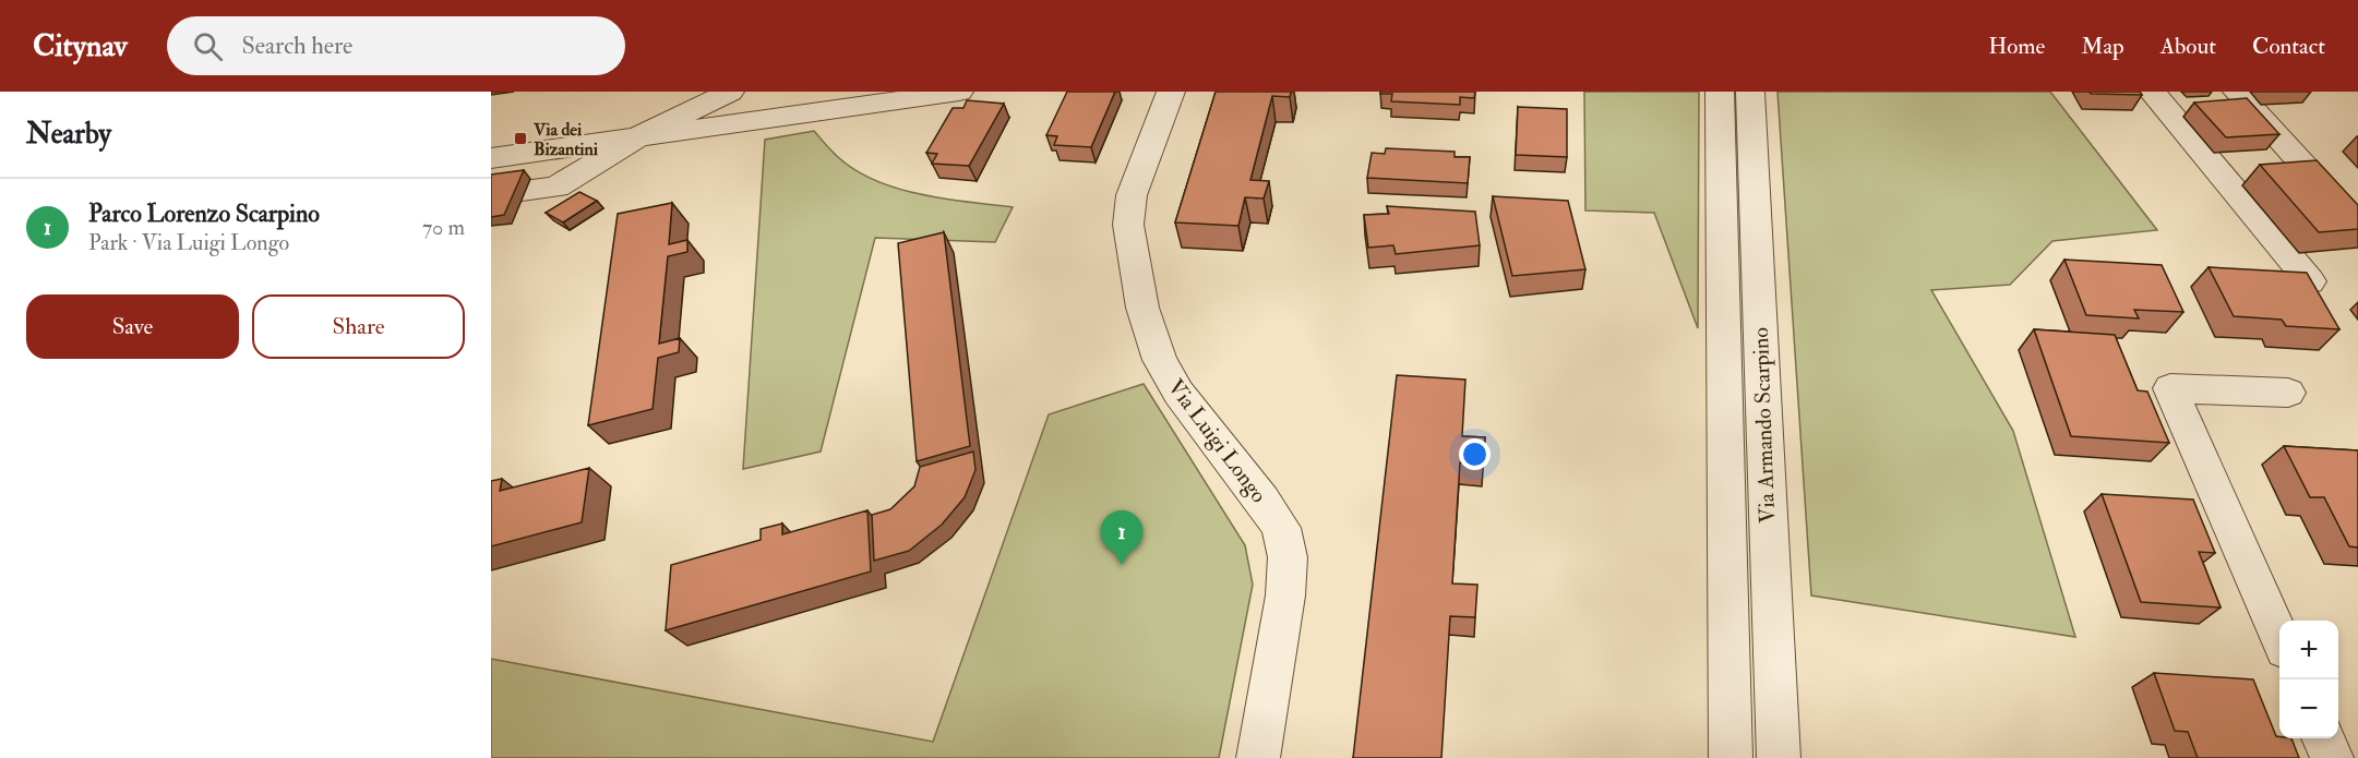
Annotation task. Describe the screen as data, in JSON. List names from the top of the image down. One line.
{"streets":{"street":["Via Armando Scarpino","Via Luigi Longo"]},"places":{"transit":["Via dei Bizantini"]},"page":{"header":"Citynav","search":"Search here","nav":["Home","Map","About","Contact"],"heading":"Nearby","list":[{"mark":"1","name":"Parco Lorenzo Scarpino","note":"Park · Via Luigi Longo","value":"70 m"}],"buttons":["Save","Share"],"pins":"1","map_buttons":["+","−"]}}
